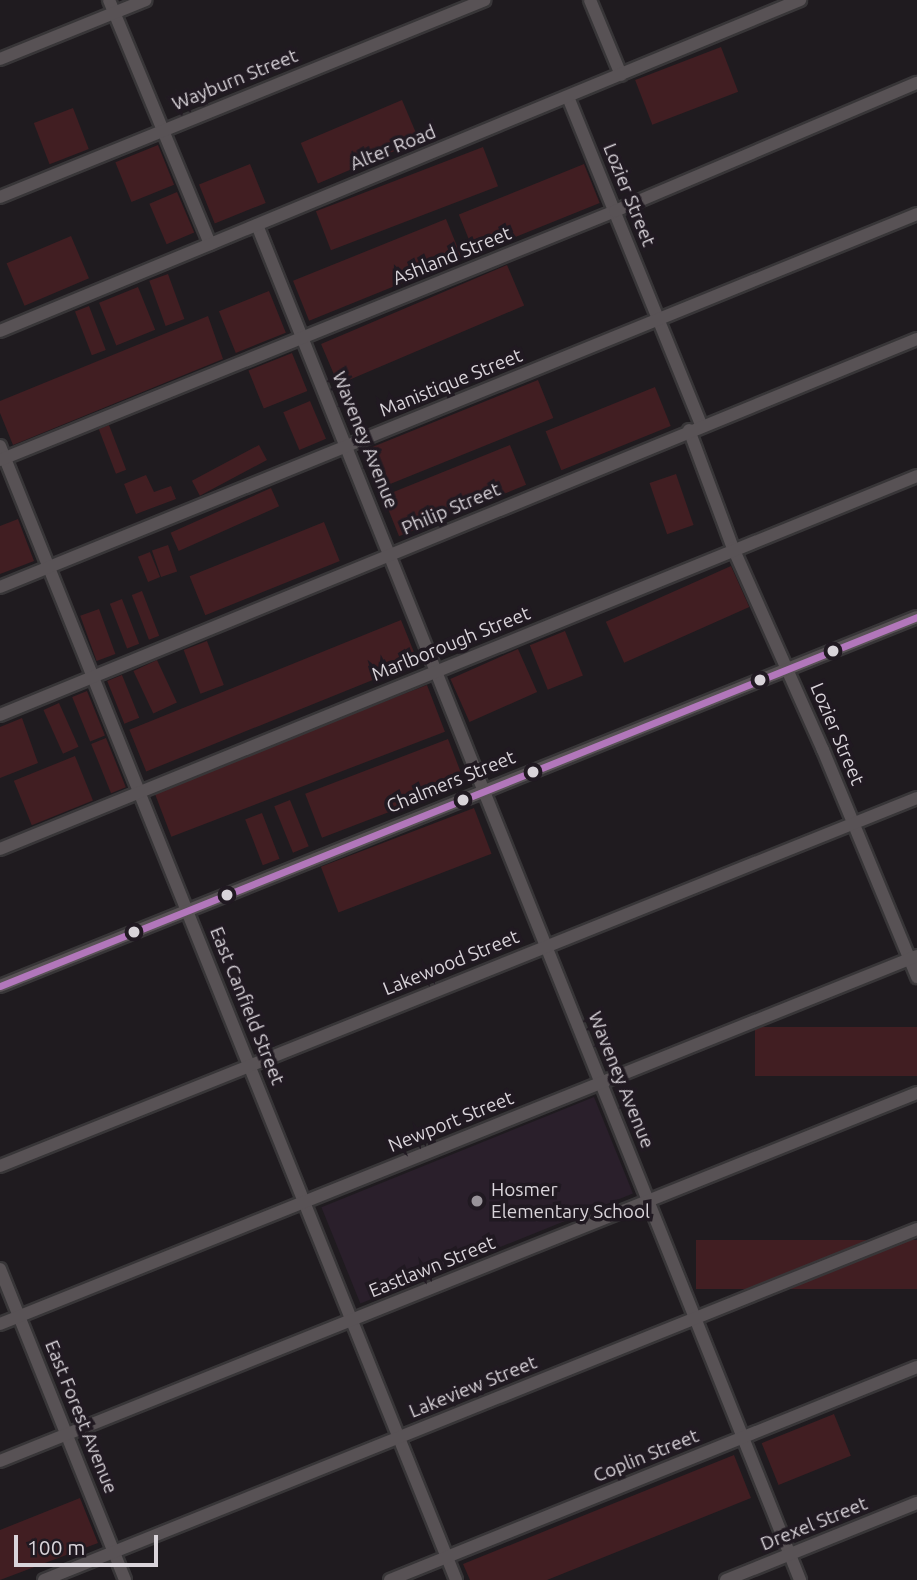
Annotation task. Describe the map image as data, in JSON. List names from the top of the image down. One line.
{"streets":{"street":["Wayburn Street","Alter Road","Lozier Street","Ashland Street","Manistique Street","Waveney Avenue","Philip Street","Marlborough Street","Chalmers Street","Lakewood Street","East Canfield Street","Newport Street","Eastlawn Street","Lakeview Street","East Forest Avenue","Coplin Street","Drexel Street"]},"crossings":[["Alter Road","Lozier Street"],["Alter Road","Waveney Avenue"],["Lozier Street","Ashland Street"],["Lozier Street","Manistique Street"],["Lozier Street","Philip Street"],["Lozier Street","Marlborough Street"],["Lozier Street","Chalmers Street"],["Lozier Street","Lakewood Street"],["Lozier Street","Newport Street"],["Ashland Street","Waveney Avenue"],["Ashland Street","East Canfield Street"],["Manistique Street","Waveney Avenue"],["Manistique Street","East Canfield Street"],["Waveney Avenue","Philip Street"],["Waveney Avenue","Marlborough Street"],["Waveney Avenue","Chalmers Street"],["Waveney Avenue","Lakewood Street"],["Waveney Avenue","Newport Street"],["Waveney Avenue","Eastlawn Street"],["Waveney Avenue","Lakeview Street"],["Waveney Avenue","Coplin Street"],["Waveney Avenue","Drexel Street"],["Philip Street","East Canfield Street"],["Marlborough Street","East Canfield Street"],["Chalmers Street","East Canfield Street"],["Lakewood Street","East Canfield Street"],["East Canfield Street","Newport Street"],["East Canfield Street","Eastlawn Street"],["East Canfield Street","Lakeview Street"],["East Canfield Street","Coplin Street"],["Newport Street","East Forest Avenue"],["Eastlawn Street","East Forest Avenue"],["Lakeview Street","East Forest Avenue"]],"places":["Hosmer Elementary School"],"scale_bar":"100 m"}
